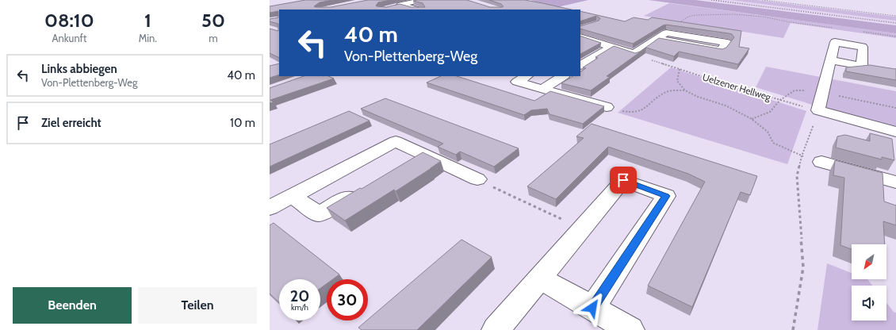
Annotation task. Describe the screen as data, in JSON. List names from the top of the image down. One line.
{"streets":{"path":["Uelzener Hellweg"]},"north":"bottom left","page":{"eta":["08:10","Ankunft","1","Min.","50","m"],"turn":["40 m","Von-Plettenberg-Weg"],"list":[{"name":"Links abbiegen","note":"Von-Plettenberg-Weg","value":"40 m"},{"name":"Ziel erreicht","value":"10 m"}],"speed":"20 km/h","limit":"30","buttons":["Beenden","Teilen"]}}
